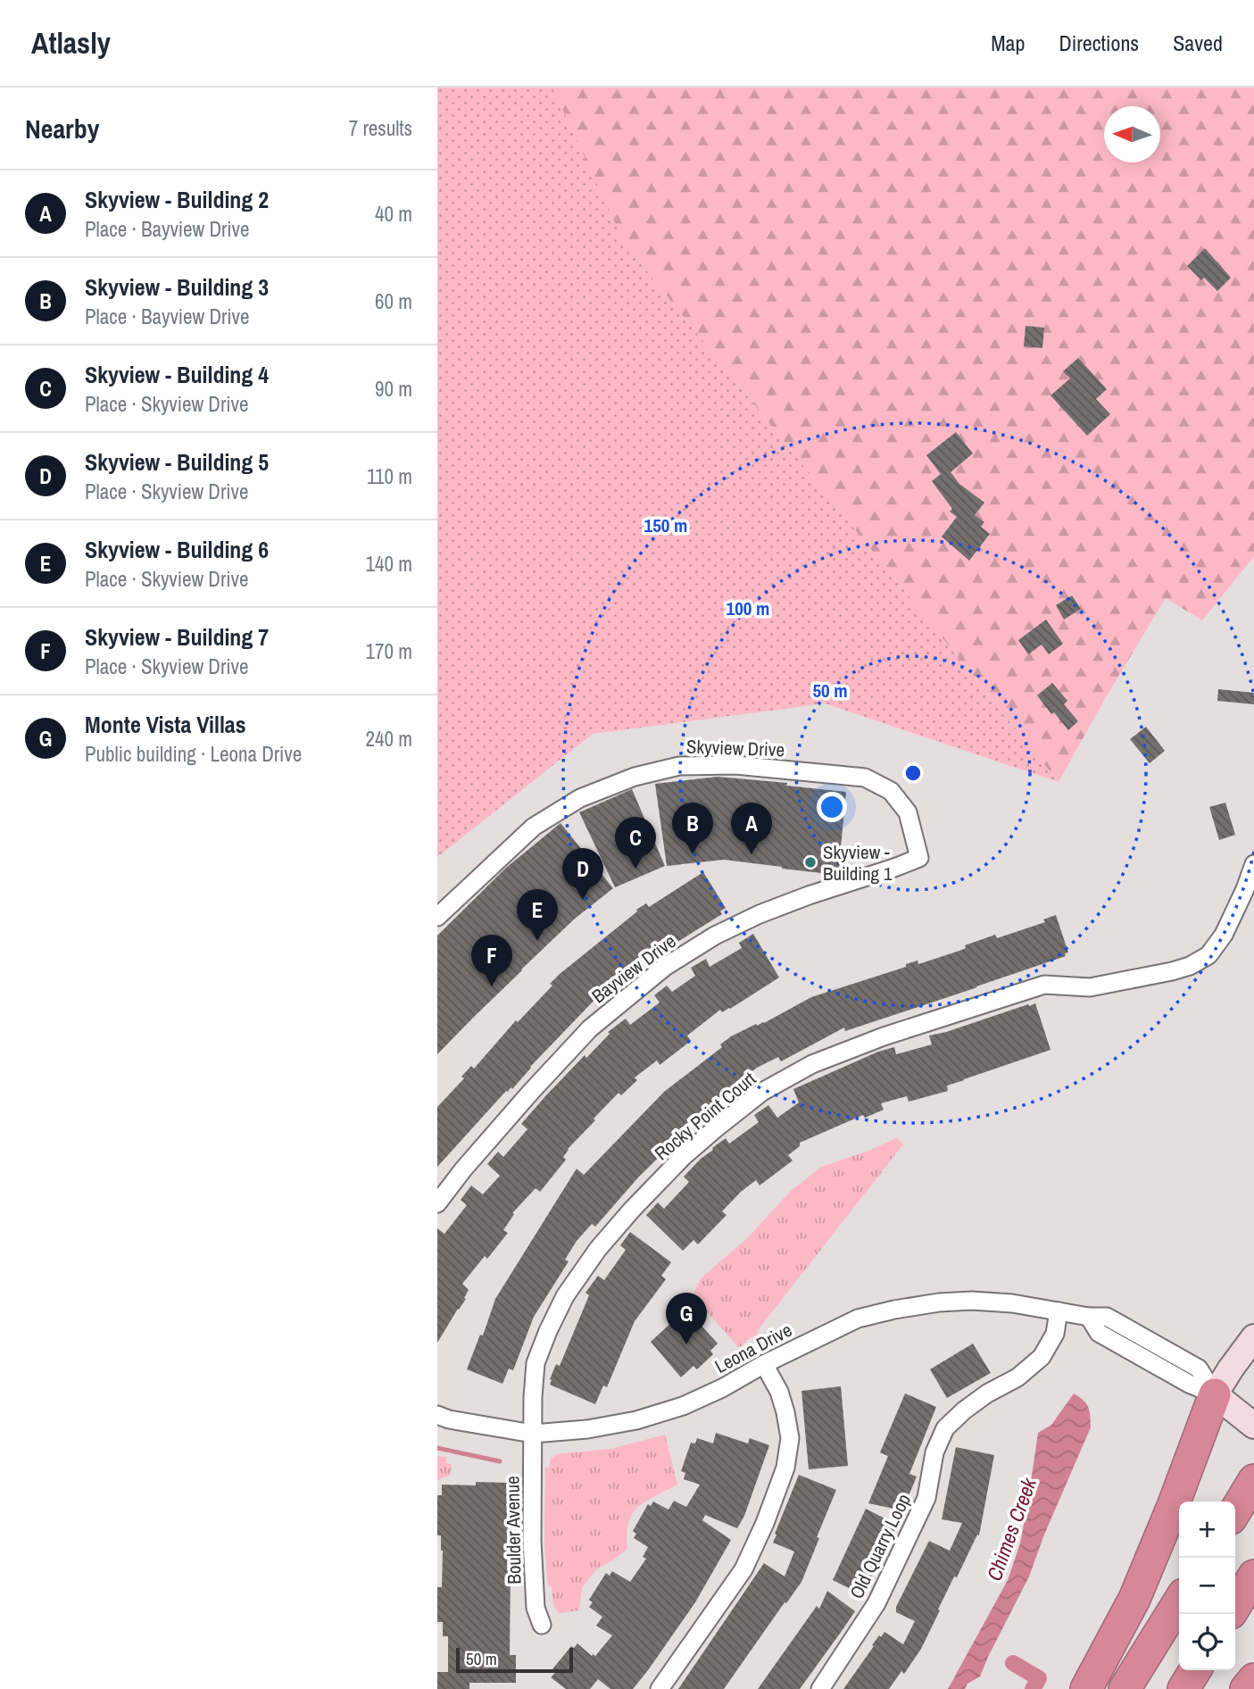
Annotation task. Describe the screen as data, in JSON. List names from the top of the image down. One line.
{"streets":{"street":["Skyview Drive","Bayview Drive","Rocky Point Court","Leona Drive","Boulder Avenue","Old Quarry Loop"]},"crossings":[["Skyview Drive","Bayview Drive"],["Rocky Point Court","Leona Drive"],["Rocky Point Court","Boulder Avenue"],["Leona Drive","Boulder Avenue"],["Leona Drive","Old Quarry Loop"]],"water":["Chimes Creek"],"places":["Skyview - Building 1"],"scale_bar":"50 m","north":"left","page":{"header":"Atlasly","nav":["Map","Directions","Saved"],"heading":["Nearby","7 results"],"list":[{"mark":"A","name":"Skyview - Building 2","note":"Place · Bayview Drive","value":"40 m"},{"mark":"B","name":"Skyview - Building 3","note":"Place · Bayview Drive","value":"60 m"},{"mark":"C","name":"Skyview - Building 4","note":"Place · Skyview Drive","value":"90 m"},{"mark":"D","name":"Skyview - Building 5","note":"Place · Skyview Drive","value":"110 m"},{"mark":"E","name":"Skyview - Building 6","note":"Place · Skyview Drive","value":"140 m"},{"mark":"F","name":"Skyview - Building 7","note":"Place · Skyview Drive","value":"170 m"},{"mark":"G","name":"Monte Vista Villas","note":"Public building · Leona Drive","value":"240 m"}],"pins":["A","B","C","D","E","F","G"],"map_buttons":["+","−"],"scale":"50 m"},"rings":["150 m","100 m","50 m"]}
